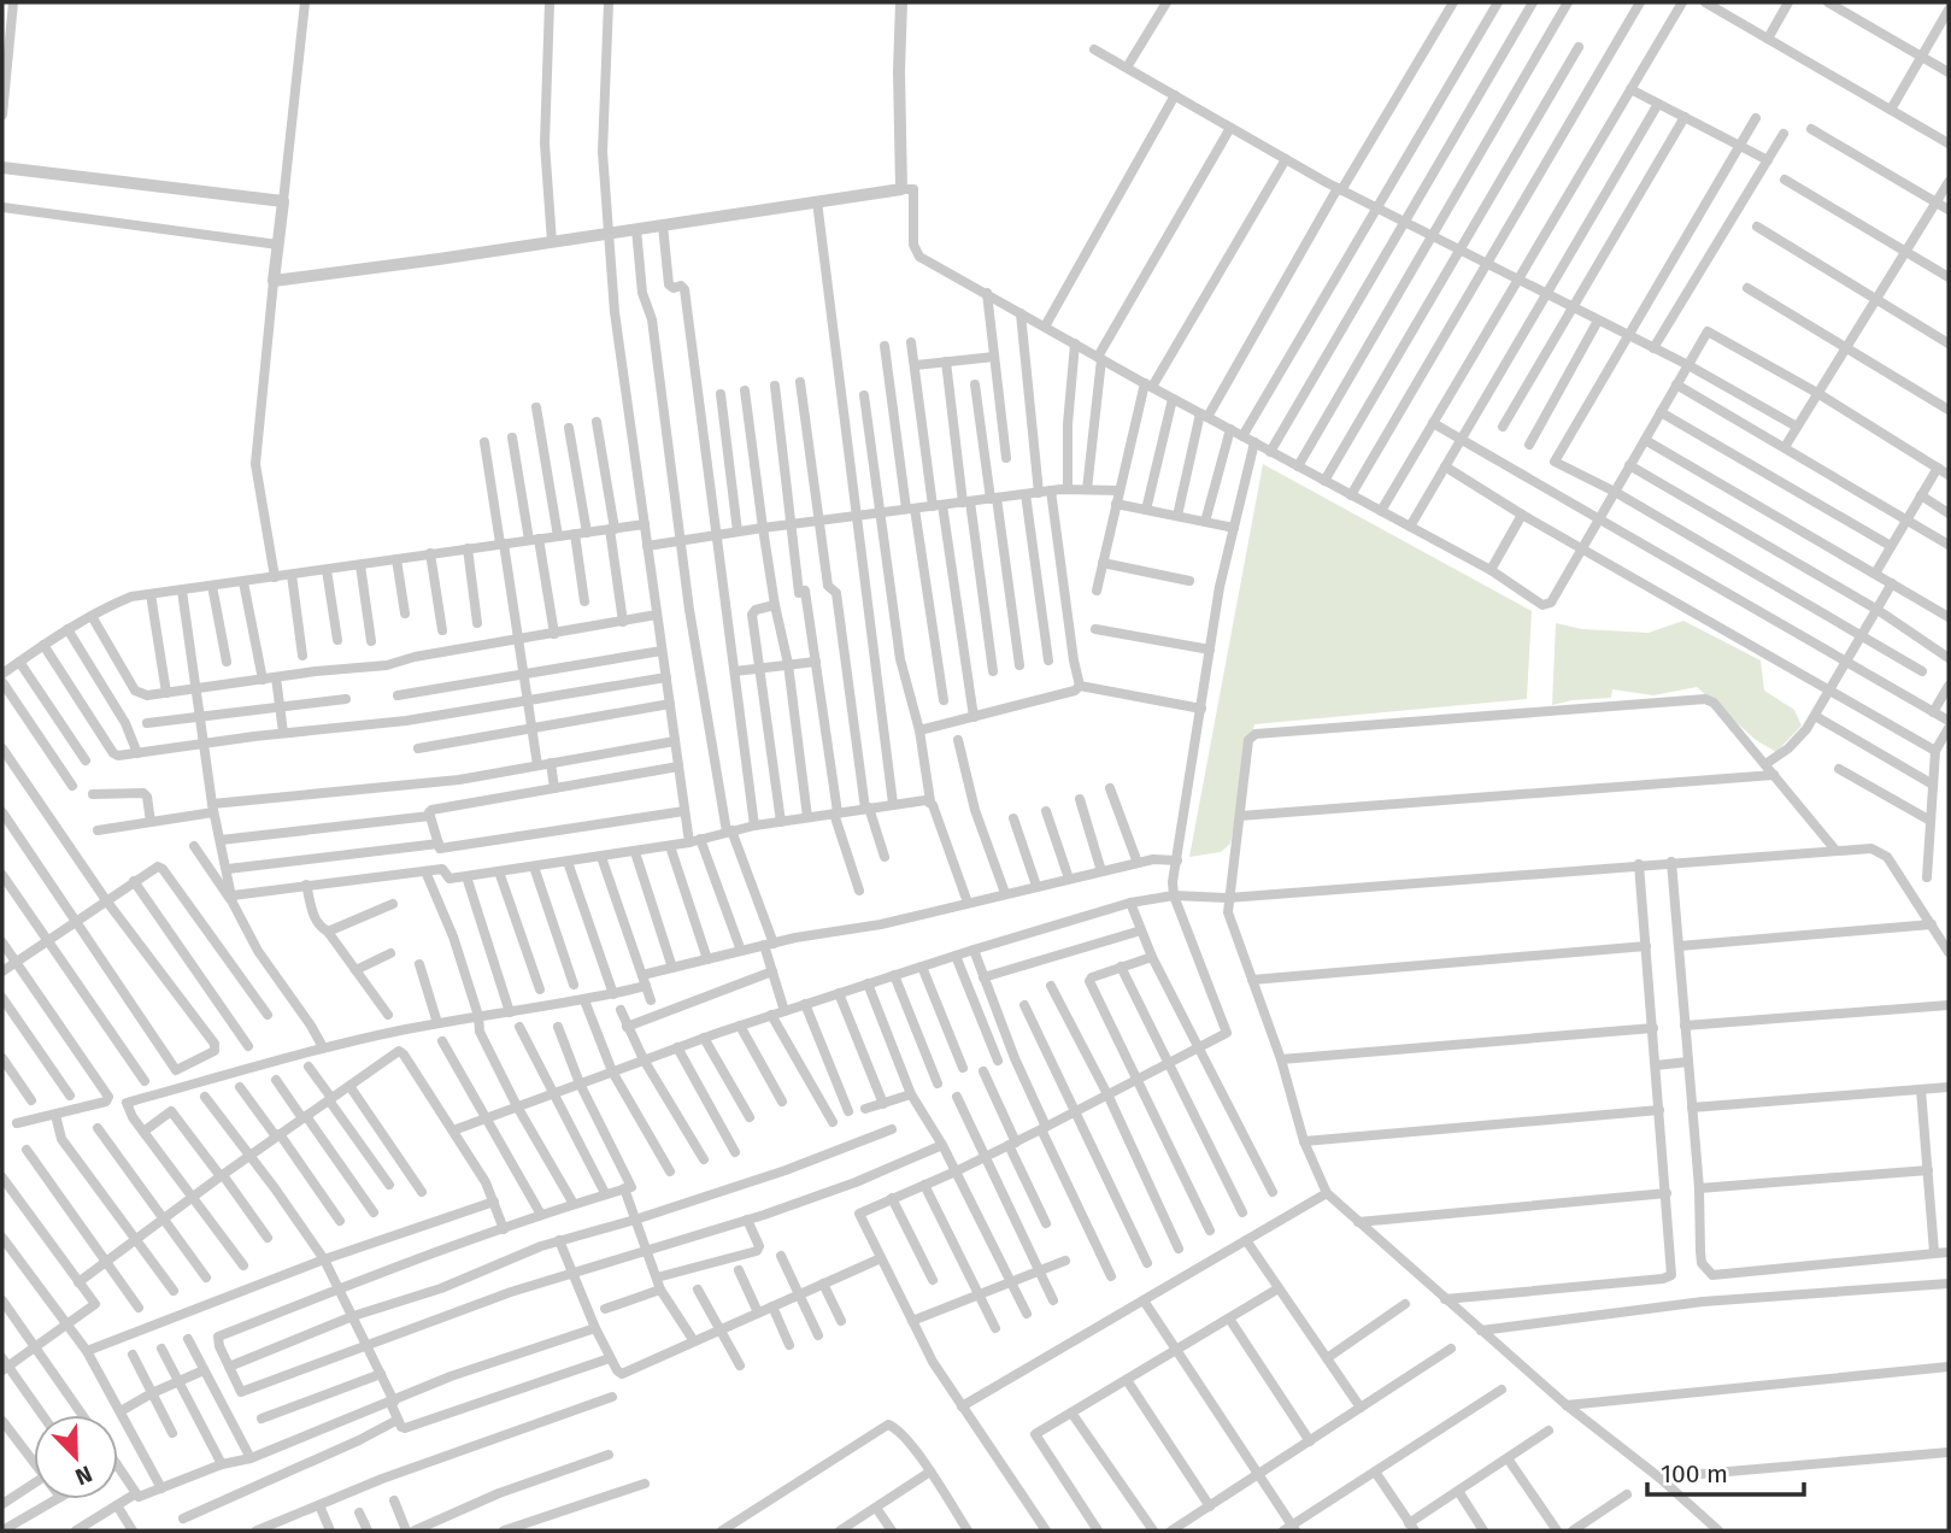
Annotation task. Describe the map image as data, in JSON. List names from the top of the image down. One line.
{"scale_bar":"100 m","north":"bottom right"}
